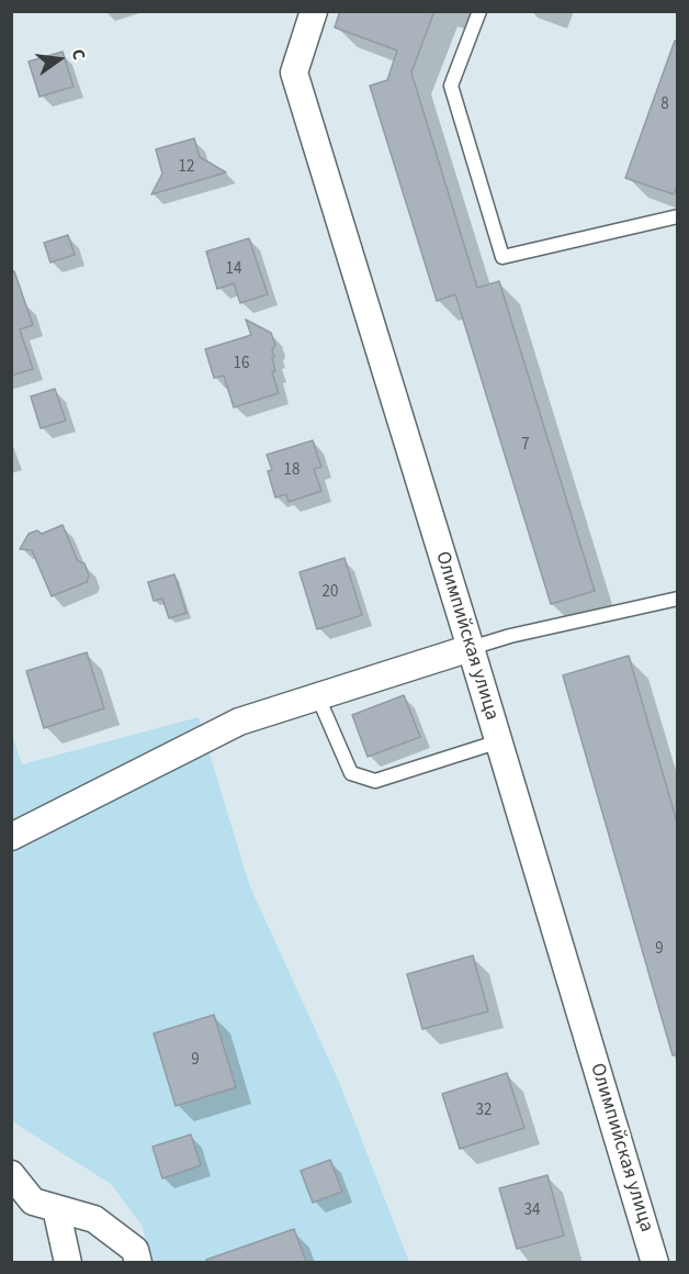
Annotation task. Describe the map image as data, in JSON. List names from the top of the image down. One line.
{"streets":{"street":["Олимпийская улица"]},"house_numbers":["8","12","14","16","7","18","20","9","9","32","34"],"north":"right"}
